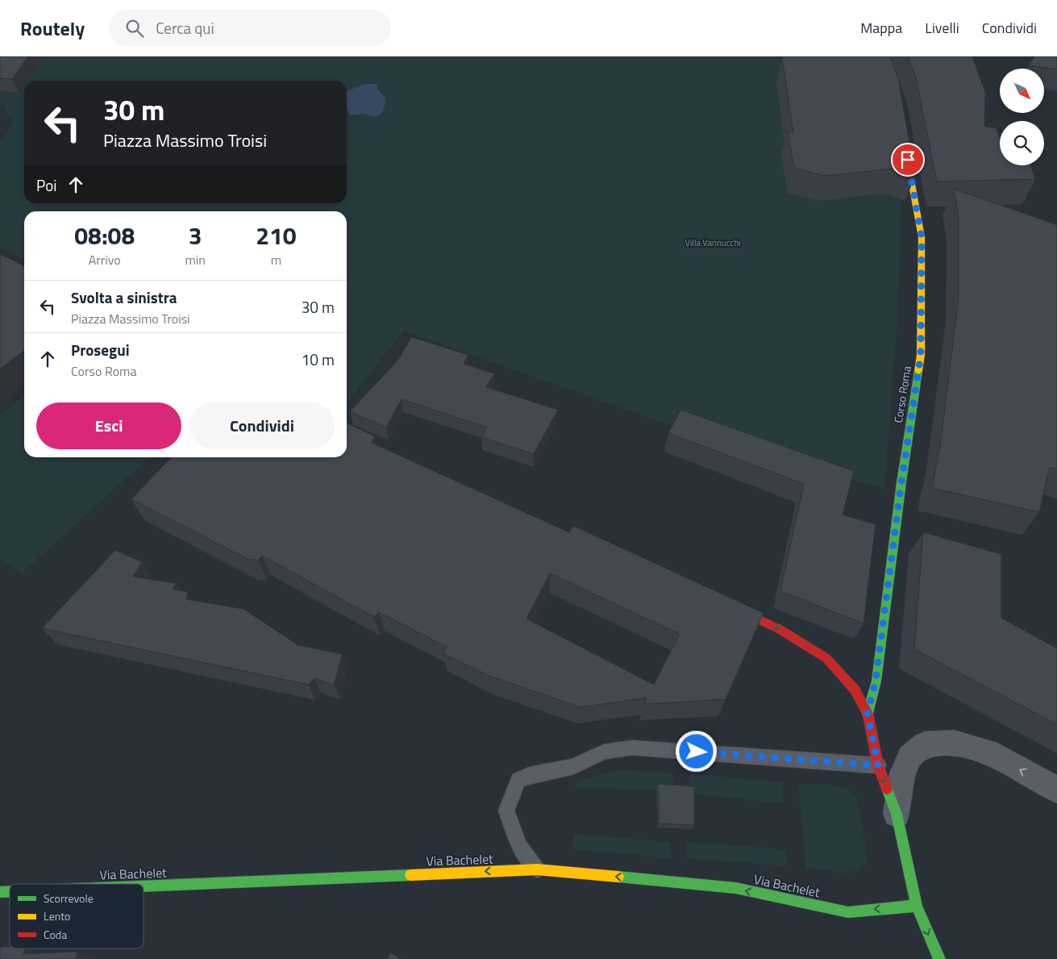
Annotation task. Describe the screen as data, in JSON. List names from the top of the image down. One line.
{"streets":{"street":["Corso Roma","Via Bachelet"]},"one_way":["Via Bachelet"],"parks":["Villa Vannucchi"],"legend":["Scorrevole","Lento","Coda"],"north":"bottom right","page":{"header":"Routely","search":"Cerca qui","nav":["Mappa","Livelli","Condividi"],"turn":["30 m","Piazza Massimo Troisi"],"then":"Poi","eta":["08:08","Arrivo","3","min","210","m"],"list":[{"name":"Svolta a sinistra","note":"Piazza Massimo Troisi","value":"30 m"},{"name":"Prosegui","note":"Corso Roma","value":"10 m"}],"buttons":["Esci","Condividi"]}}
